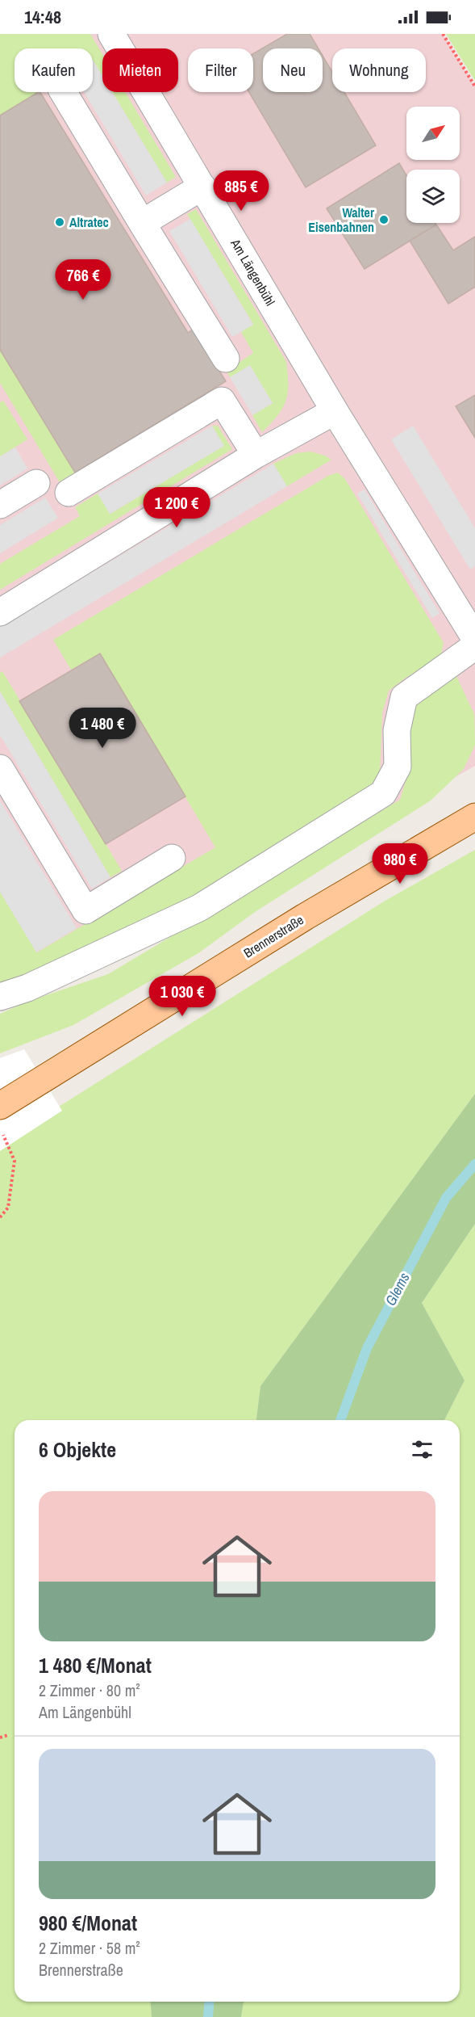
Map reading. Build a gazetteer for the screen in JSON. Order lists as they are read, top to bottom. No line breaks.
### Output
{"streets":{"main road":["Brennerstraße"],"street":["Am Längenbühl"]},"water":["Glems"],"places":["Walter Eisenbahnen","Altratec"],"north":"top right","page":{"status":"14:48","chip":["Kaufen","Mieten","Filter","Neu","Wohnung"],"price":["885 €","766 €","1 200 €","1 480 €","980 €","1 030 €"],"heading":"6 Objekte","list":[{"name":"1 480 €/Monat","note":"2 Zimmer · 80 m² · Am Längenbühl"},{"name":"980 €/Monat","note":"2 Zimmer · 58 m² · Brennerstraße"}]}}
